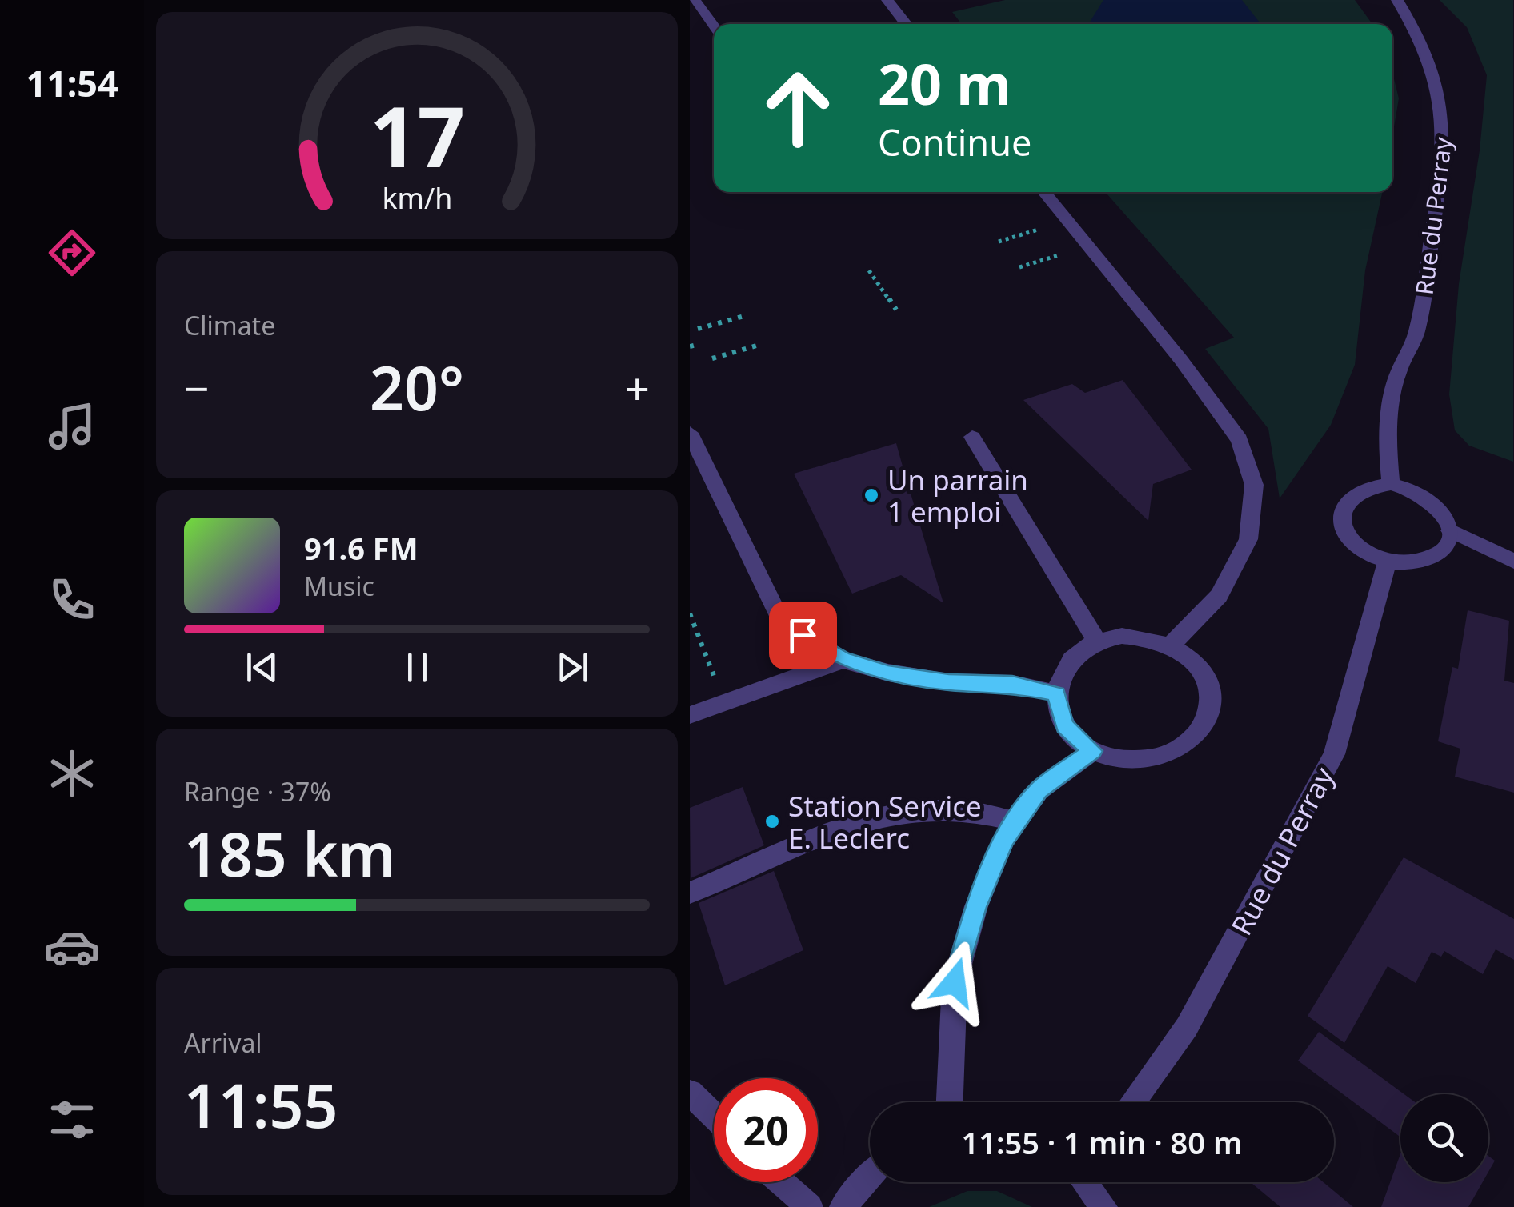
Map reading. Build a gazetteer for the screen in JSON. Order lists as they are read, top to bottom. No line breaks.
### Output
{"streets":{"street":["Rue du Perray"]},"places":["Un parrain 1 emploi","Station Service E. Leclerc"],"page":{"tabs":"11:54","turn":["20 m","Continue"],"tile":["Climate",["Range · 37%","185 km"],["Arrival","11:55"]],"heat":["−","20°","+"],"song":["91.6 FM","Music"],"limit":"20","trip":"11:55 · 1 min · 80 m","gauge":["17","km/h"]}}
